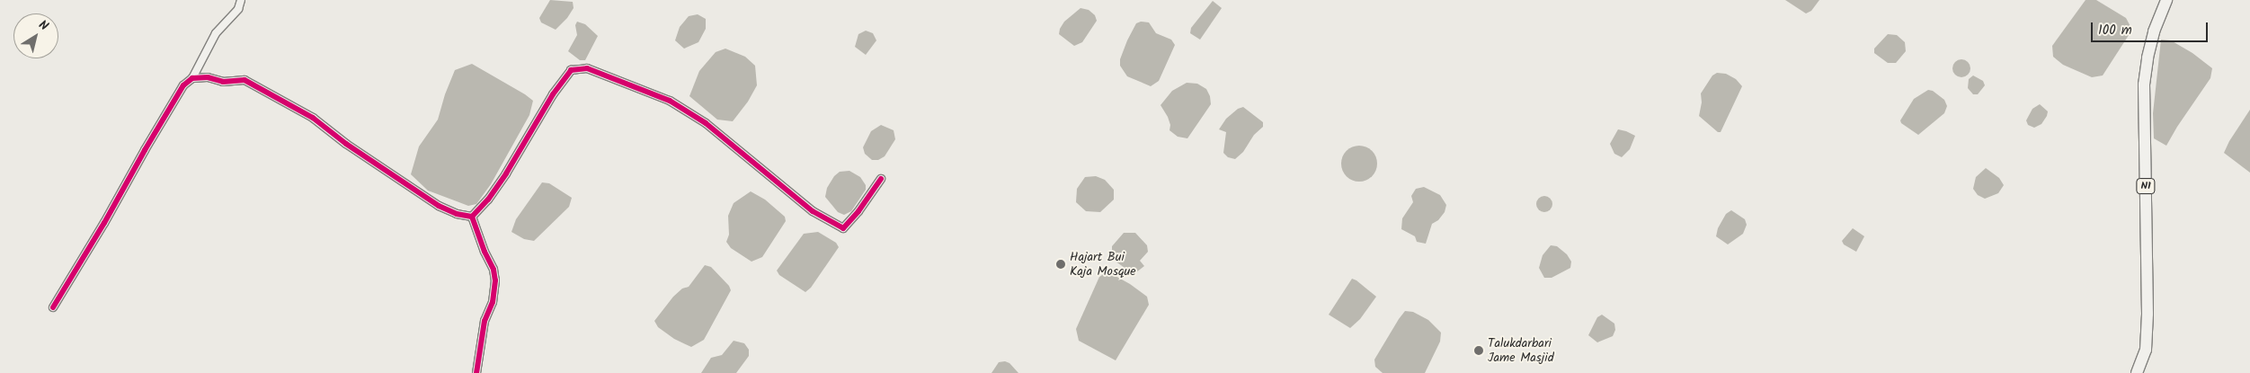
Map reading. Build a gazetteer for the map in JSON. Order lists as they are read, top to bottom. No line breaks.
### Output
{"streets":{"highway":["N1"]},"places":["Hajart Bui Kaja Mosque","Talukdarbari Jame Masjid"],"scale_bar":"100 m","north":"top right"}
